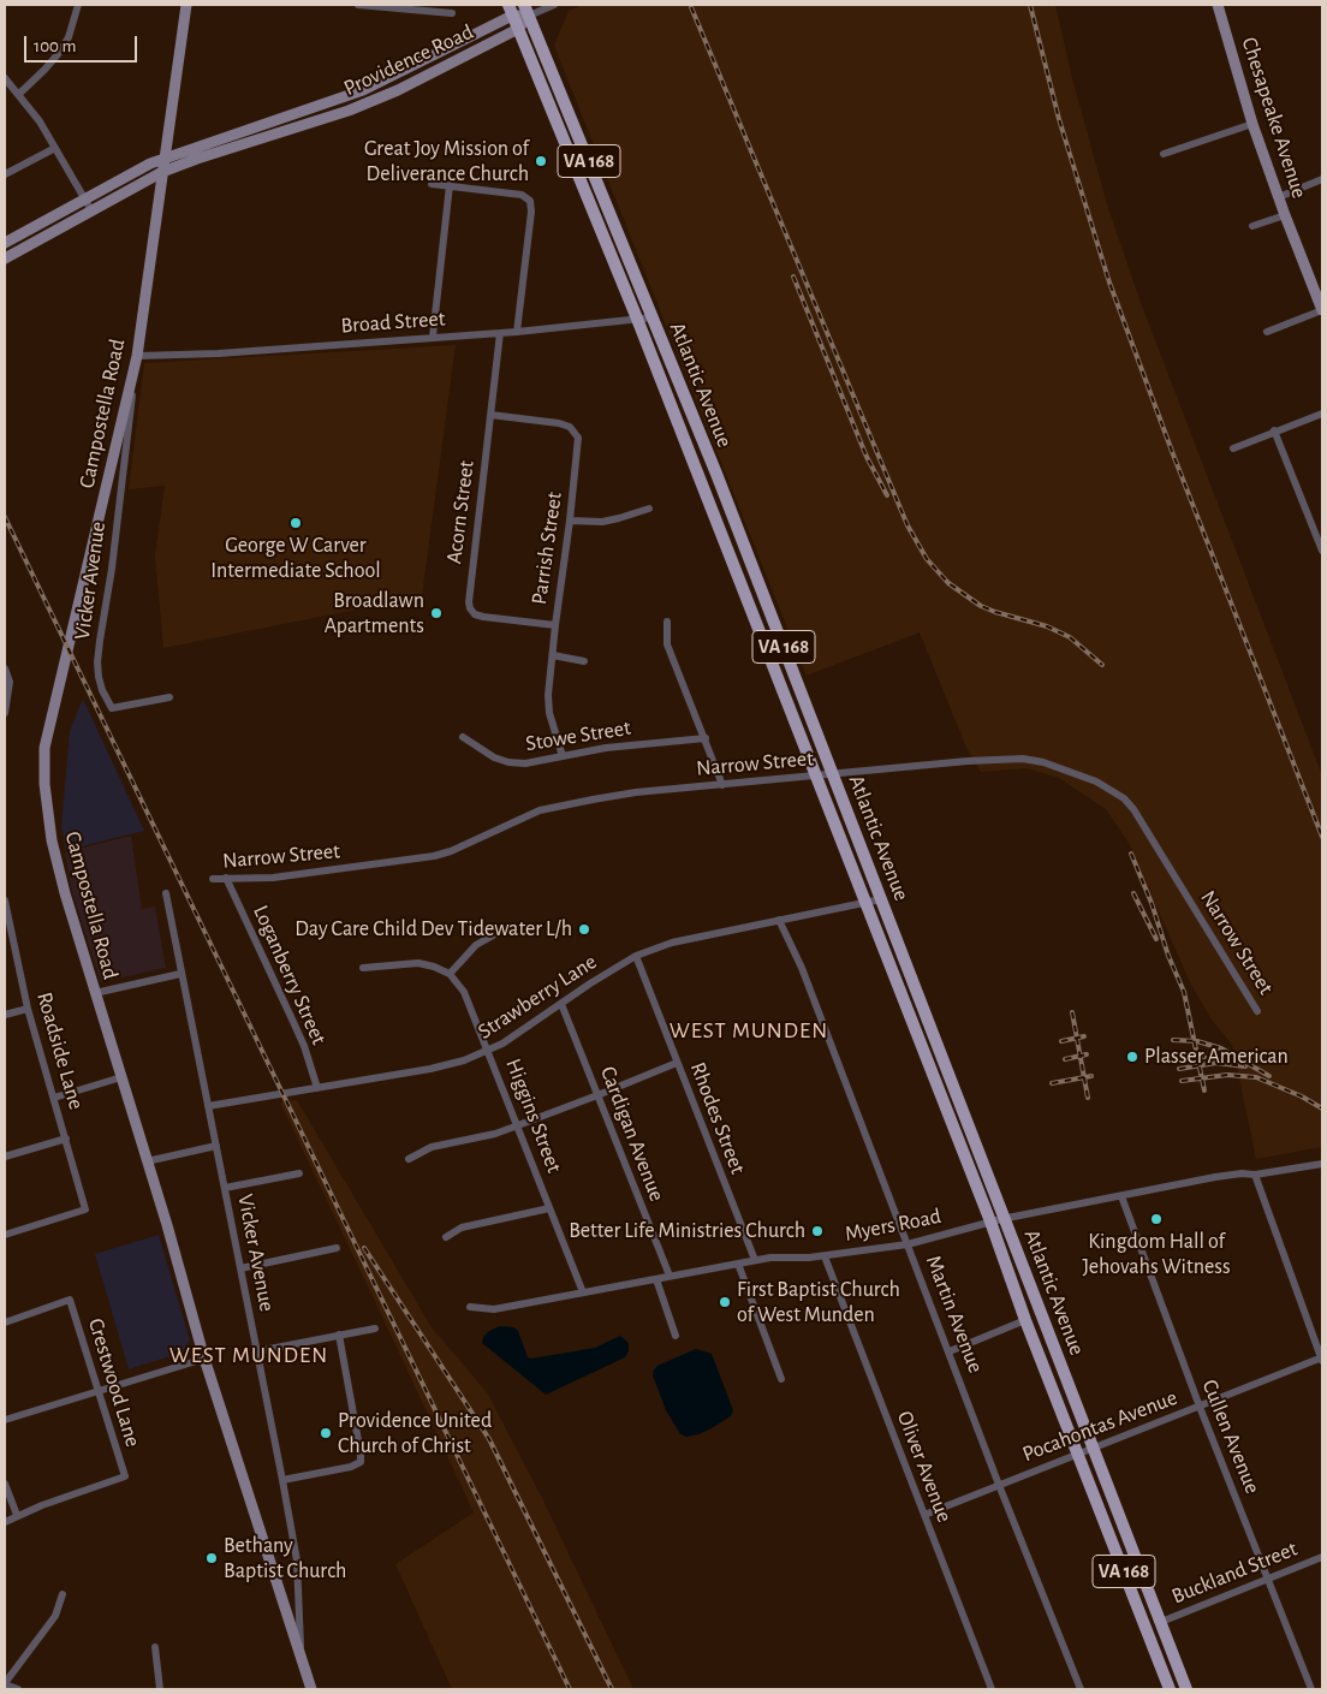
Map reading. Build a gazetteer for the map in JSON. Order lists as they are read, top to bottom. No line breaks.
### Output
{"streets":{"main road":["Providence Road","Chesapeake Avenue","VA 168","Atlantic Avenue","Campostella Road"],"street":["Broad Street","Acorn Street","Parrish Street","Vicker Avenue","Stowe Street","Narrow Street","Loganberry Street","Strawberry Lane","Roadside Lane","Higgins Street","Rhodes Street","Cardigan Avenue","Myers Road","Martin Avenue","Crestwood Lane","Pocahontas Avenue","Cullen Avenue","Oliver Avenue","Buckland Street"]},"crossings":[["Providence Road","Atlantic Avenue"],["Providence Road","Campostella Road"],["Broad Street","Atlantic Avenue"],["Broad Street","Campostella Road"],["Broad Street","Acorn Street"],["Broad Street","Vicker Avenue"],["Atlantic Avenue","Narrow Street"],["Atlantic Avenue","Strawberry Lane"],["Atlantic Avenue","Myers Road"],["Atlantic Avenue","Pocahontas Avenue"],["Atlantic Avenue","Buckland Street"],["Campostella Road","Vicker Avenue"],["Acorn Street","Parrish Street"],["Parrish Street","Stowe Street"],["Vicker Avenue","Strawberry Lane"],["Narrow Street","Loganberry Street"],["Loganberry Street","Strawberry Lane"],["Strawberry Lane","Higgins Street"],["Strawberry Lane","Rhodes Street"],["Strawberry Lane","Cardigan Avenue"],["Strawberry Lane","Martin Avenue"],["Higgins Street","Myers Road"],["Rhodes Street","Myers Road"],["Cardigan Avenue","Myers Road"],["Myers Road","Martin Avenue"],["Myers Road","Cullen Avenue"],["Myers Road","Oliver Avenue"],["Martin Avenue","Pocahontas Avenue"],["Pocahontas Avenue","Cullen Avenue"],["Pocahontas Avenue","Oliver Avenue"],["Cullen Avenue","Buckland Street"]],"districts":["WEST MUNDEN","WEST MUNDEN"],"places":["Great Joy Mission of Deliverance Church","George W Carver Intermediate School","Broadlawn Apartments","Day Care Child Dev Tidewater L/h","Plasser American","Kingdom Hall of Jehovahs Witness","Better Life Ministries Church","First Baptist Church of West Munden","Providence United Church of Christ","Bethany Baptist Church"],"scale_bar":"100 m"}
